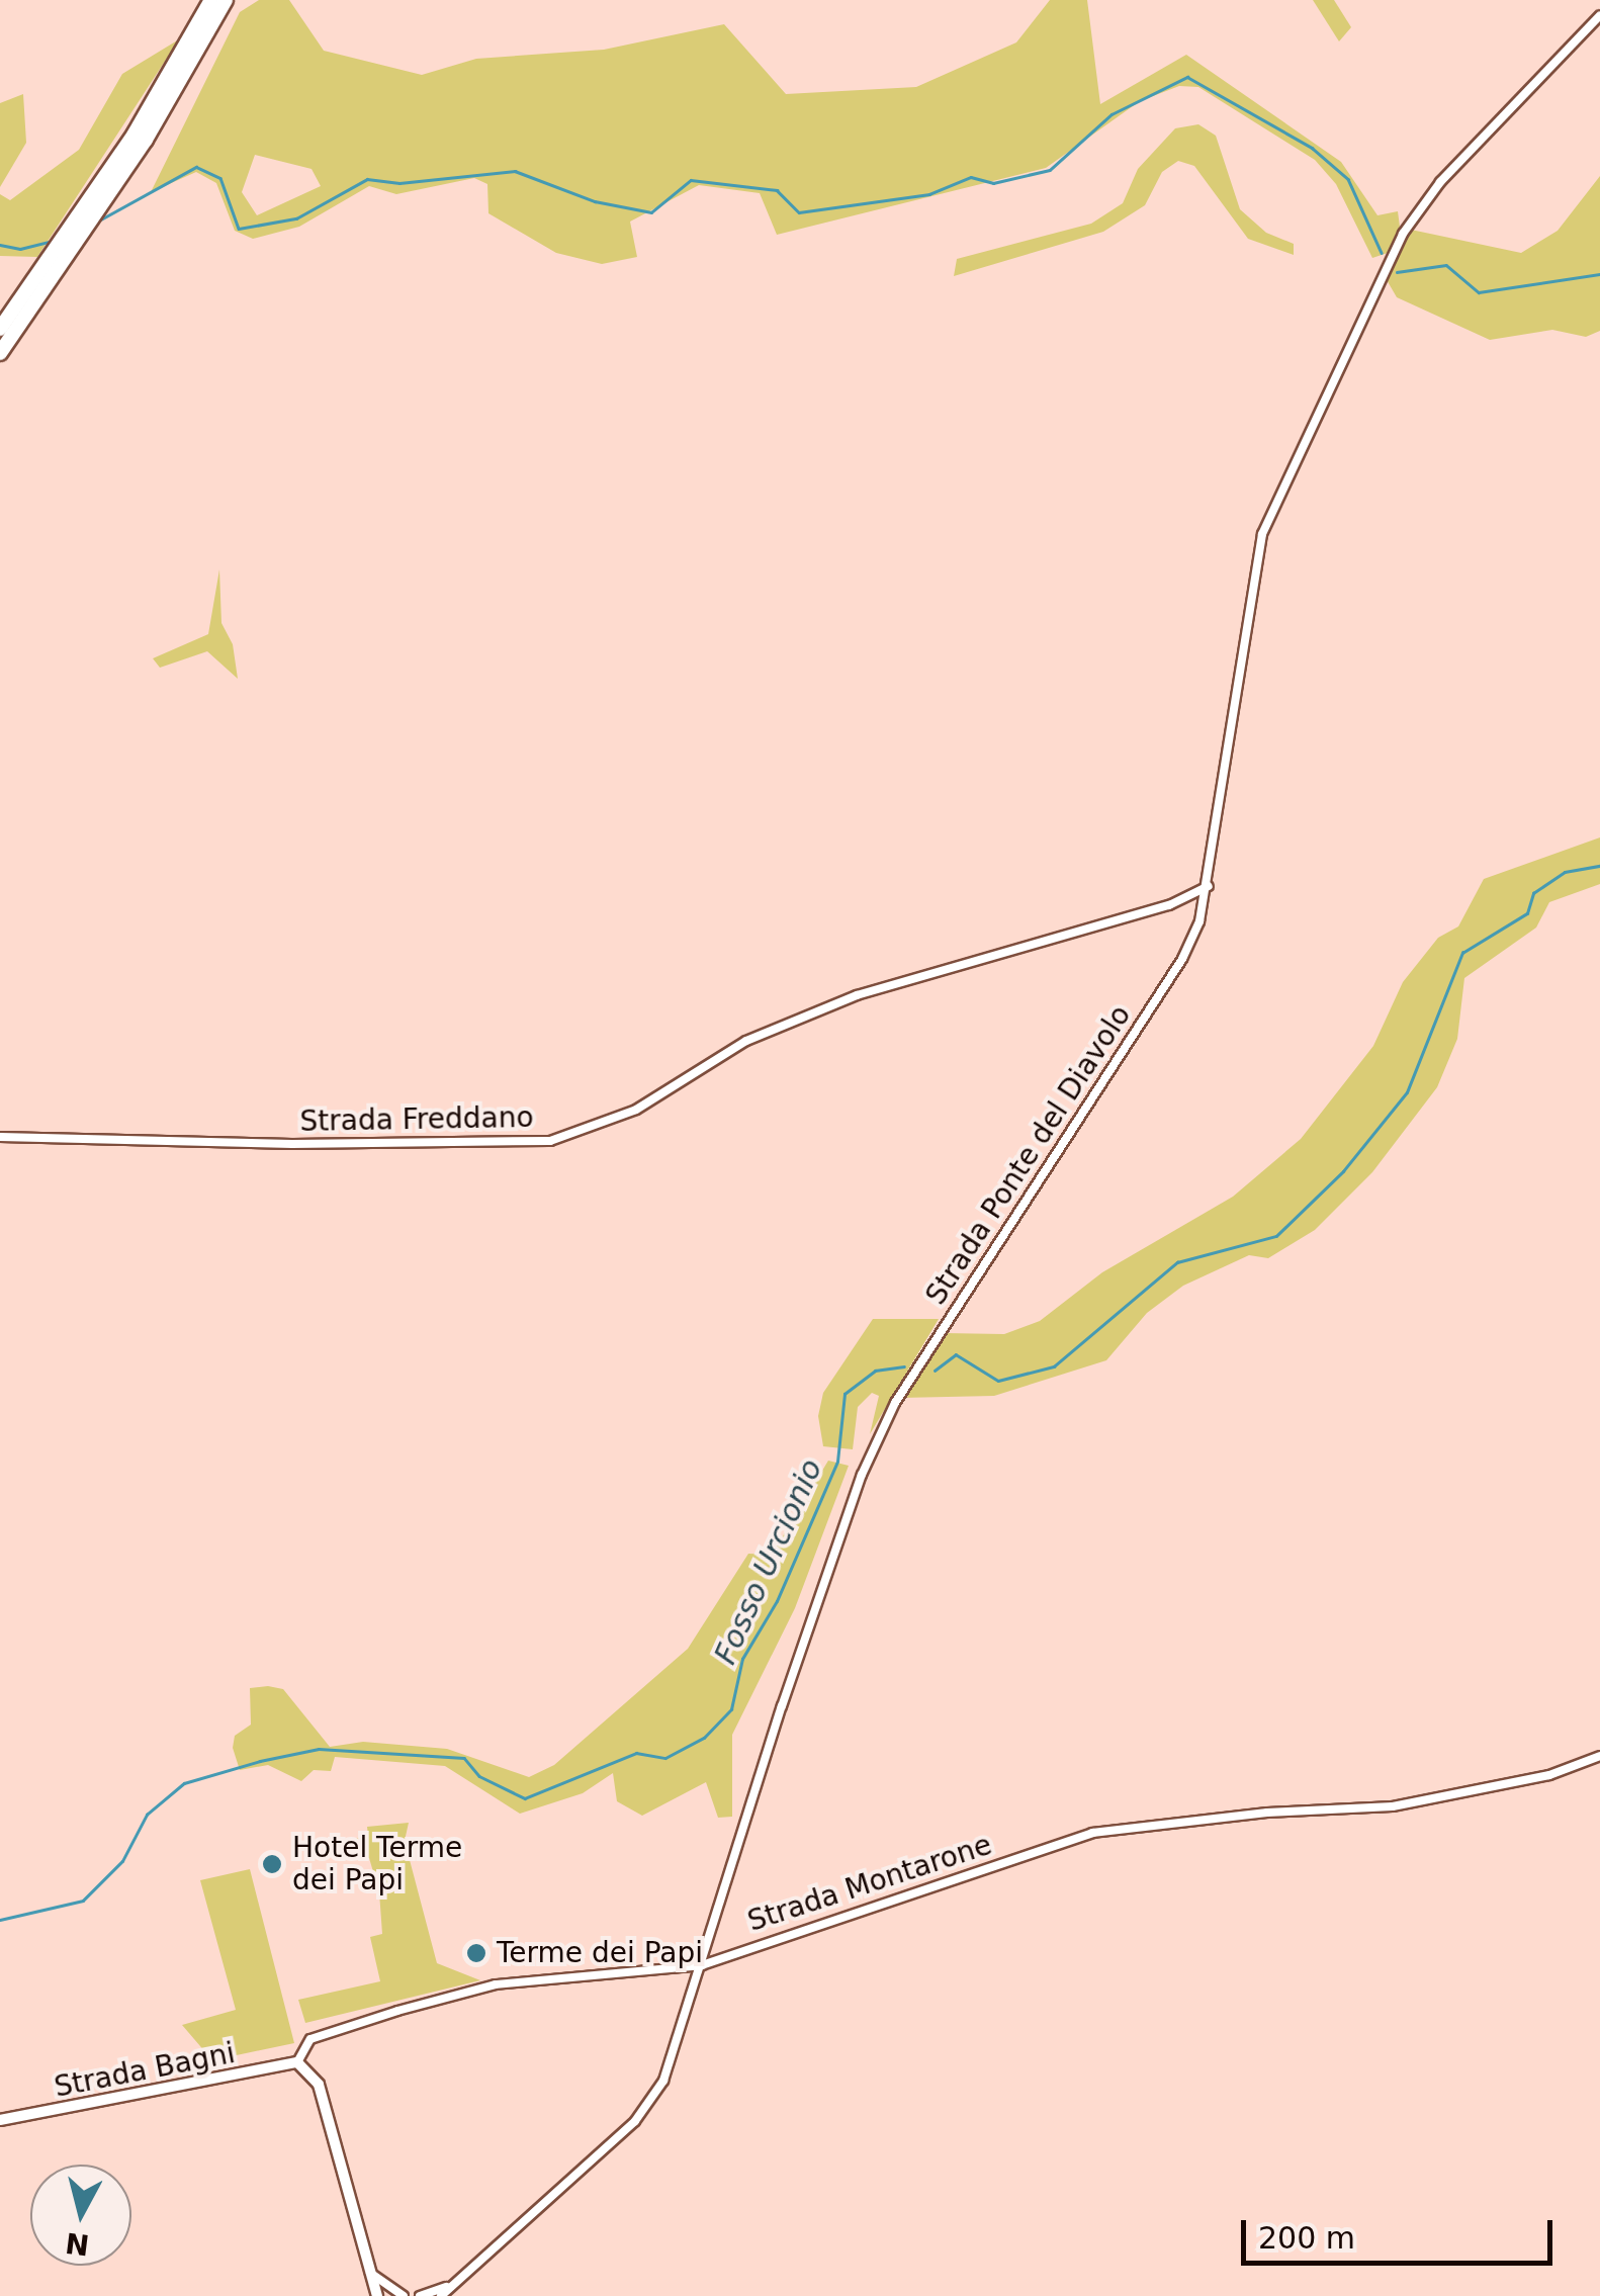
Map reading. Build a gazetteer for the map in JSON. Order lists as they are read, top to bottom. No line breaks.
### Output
{"streets":{"street":["Strada Freddano","Strada Ponte del Diavolo","Strada Montarone","Strada Bagni"]},"crossings":[["Strada Freddano","Strada Ponte del Diavolo"],["Strada Ponte del Diavolo","Strada Montarone"],["Strada Montarone","Strada Bagni"]],"water":["Fosso Urcionio"],"places":["Hotel Terme dei Papi","Terme dei Papi"],"scale_bar":"200 m","north":"bottom"}
